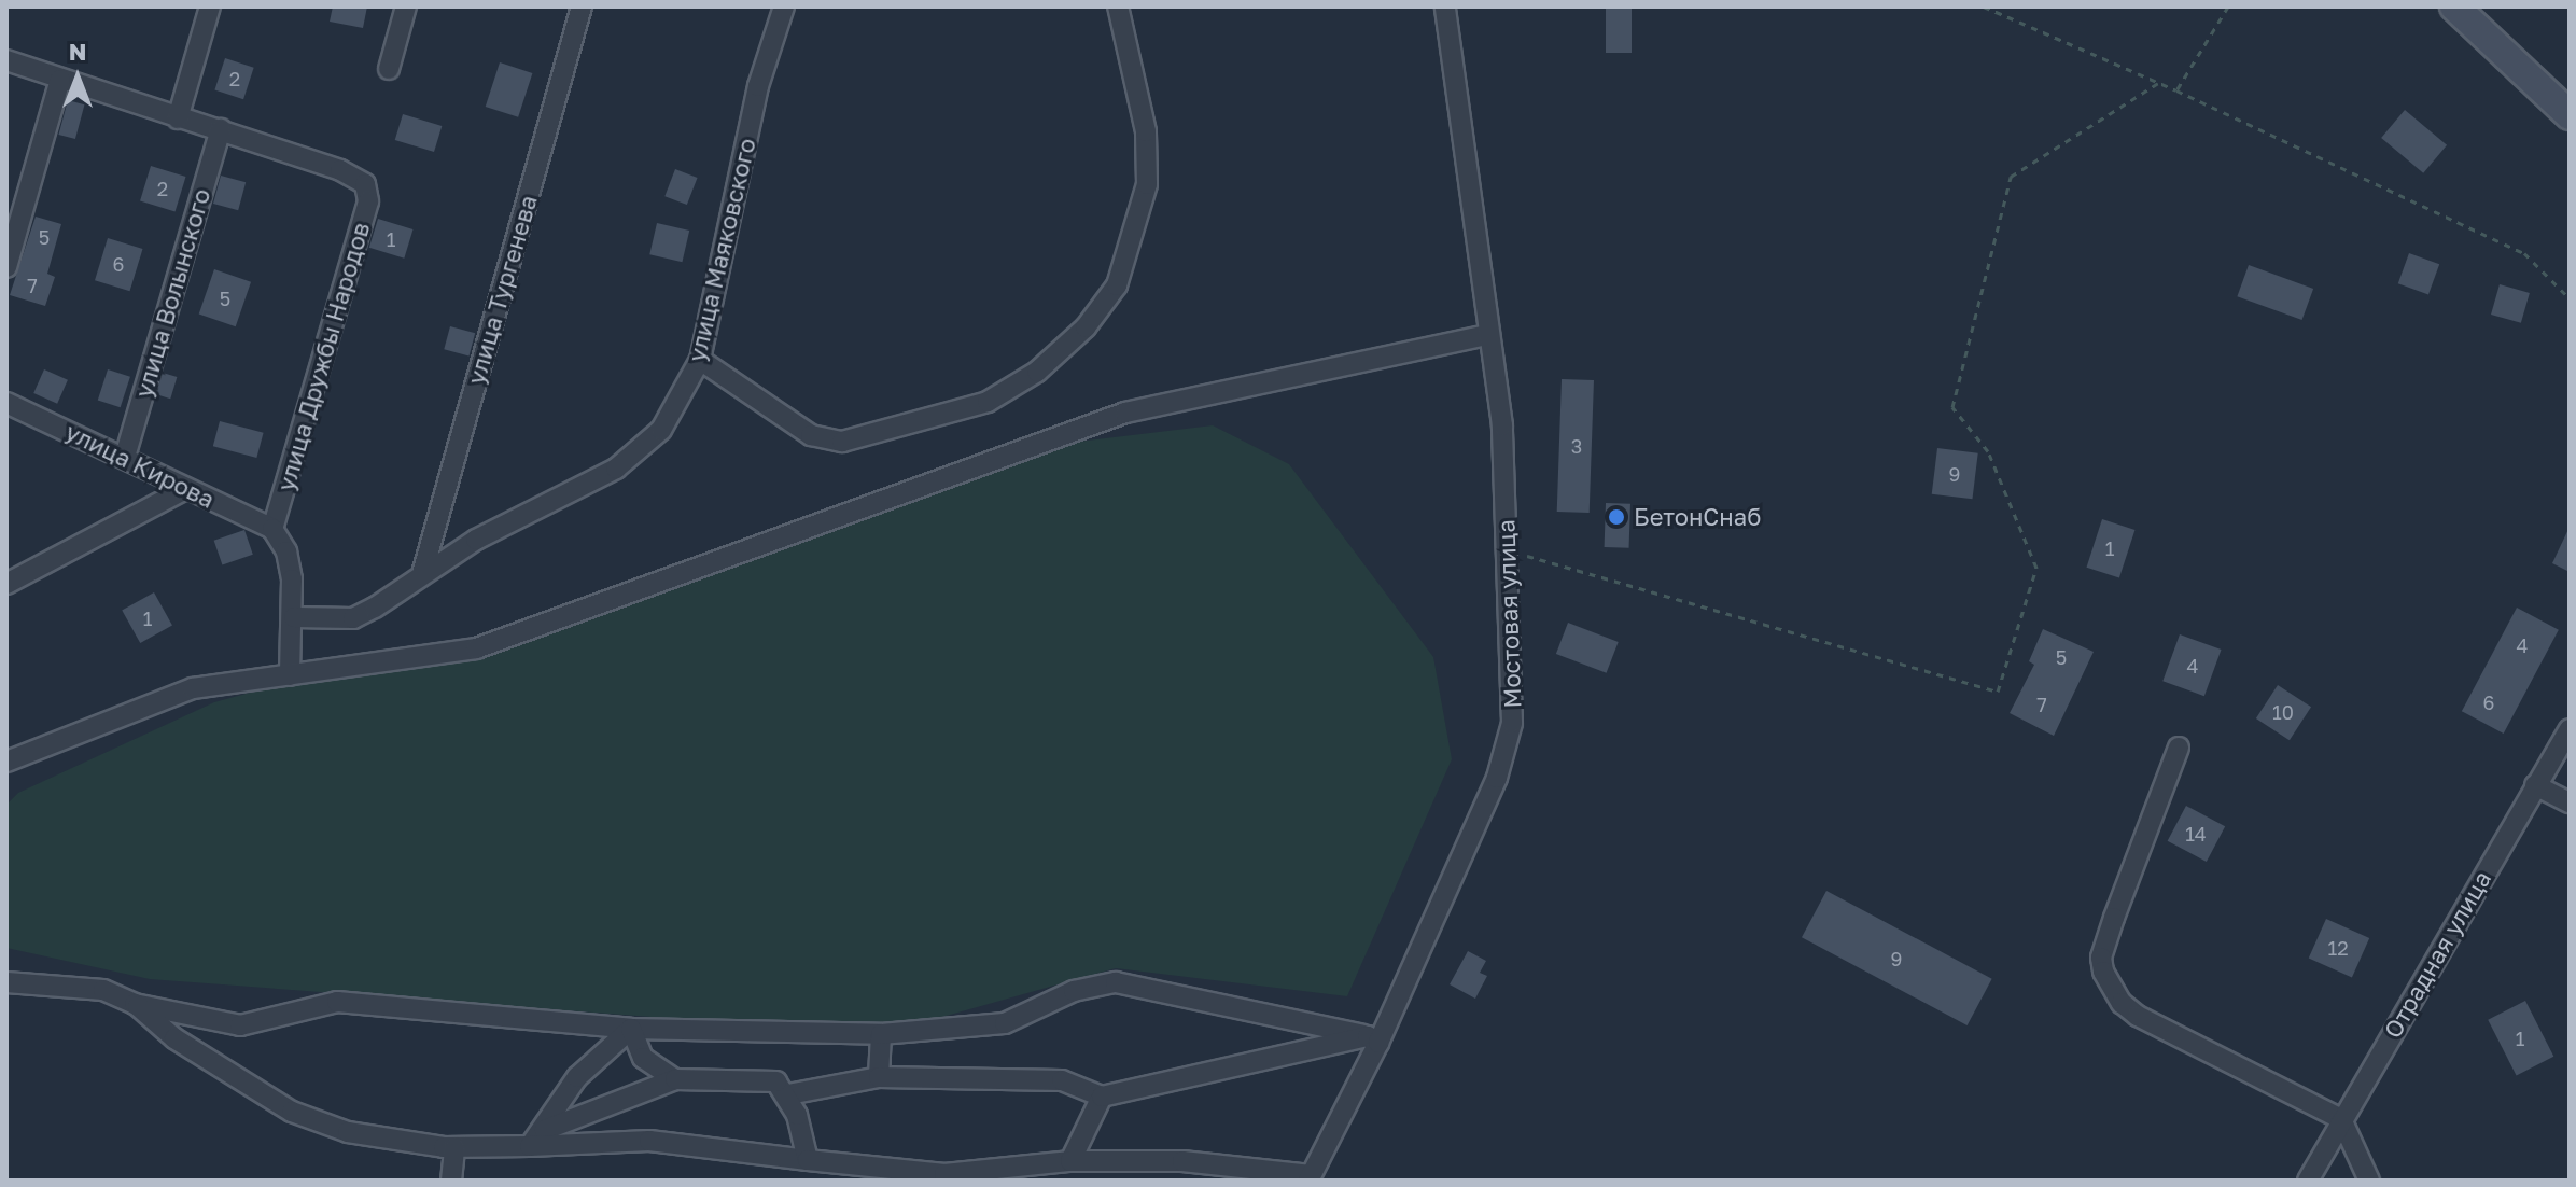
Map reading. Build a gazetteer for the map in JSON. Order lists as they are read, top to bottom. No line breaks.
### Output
{"streets":{"street":["улица Маяковского","улица Тургенева","улица Волынского","улица Дружбы Народов","улица Кирова","Мостовая улица","Отрадная улица"]},"crossings":[["улица Маяковского","улица Тургенева"],["улица Волынского","улица Дружбы Народов"],["улица Волынского","улица Кирова"],["улица Дружбы Народов","улица Кирова"]],"places":["БетонСнаб"],"house_numbers":["2","2","5","1","6","7","5","3","9","1","1","4","5","4","6","7","10","14","12","9","1"],"north":"top"}
